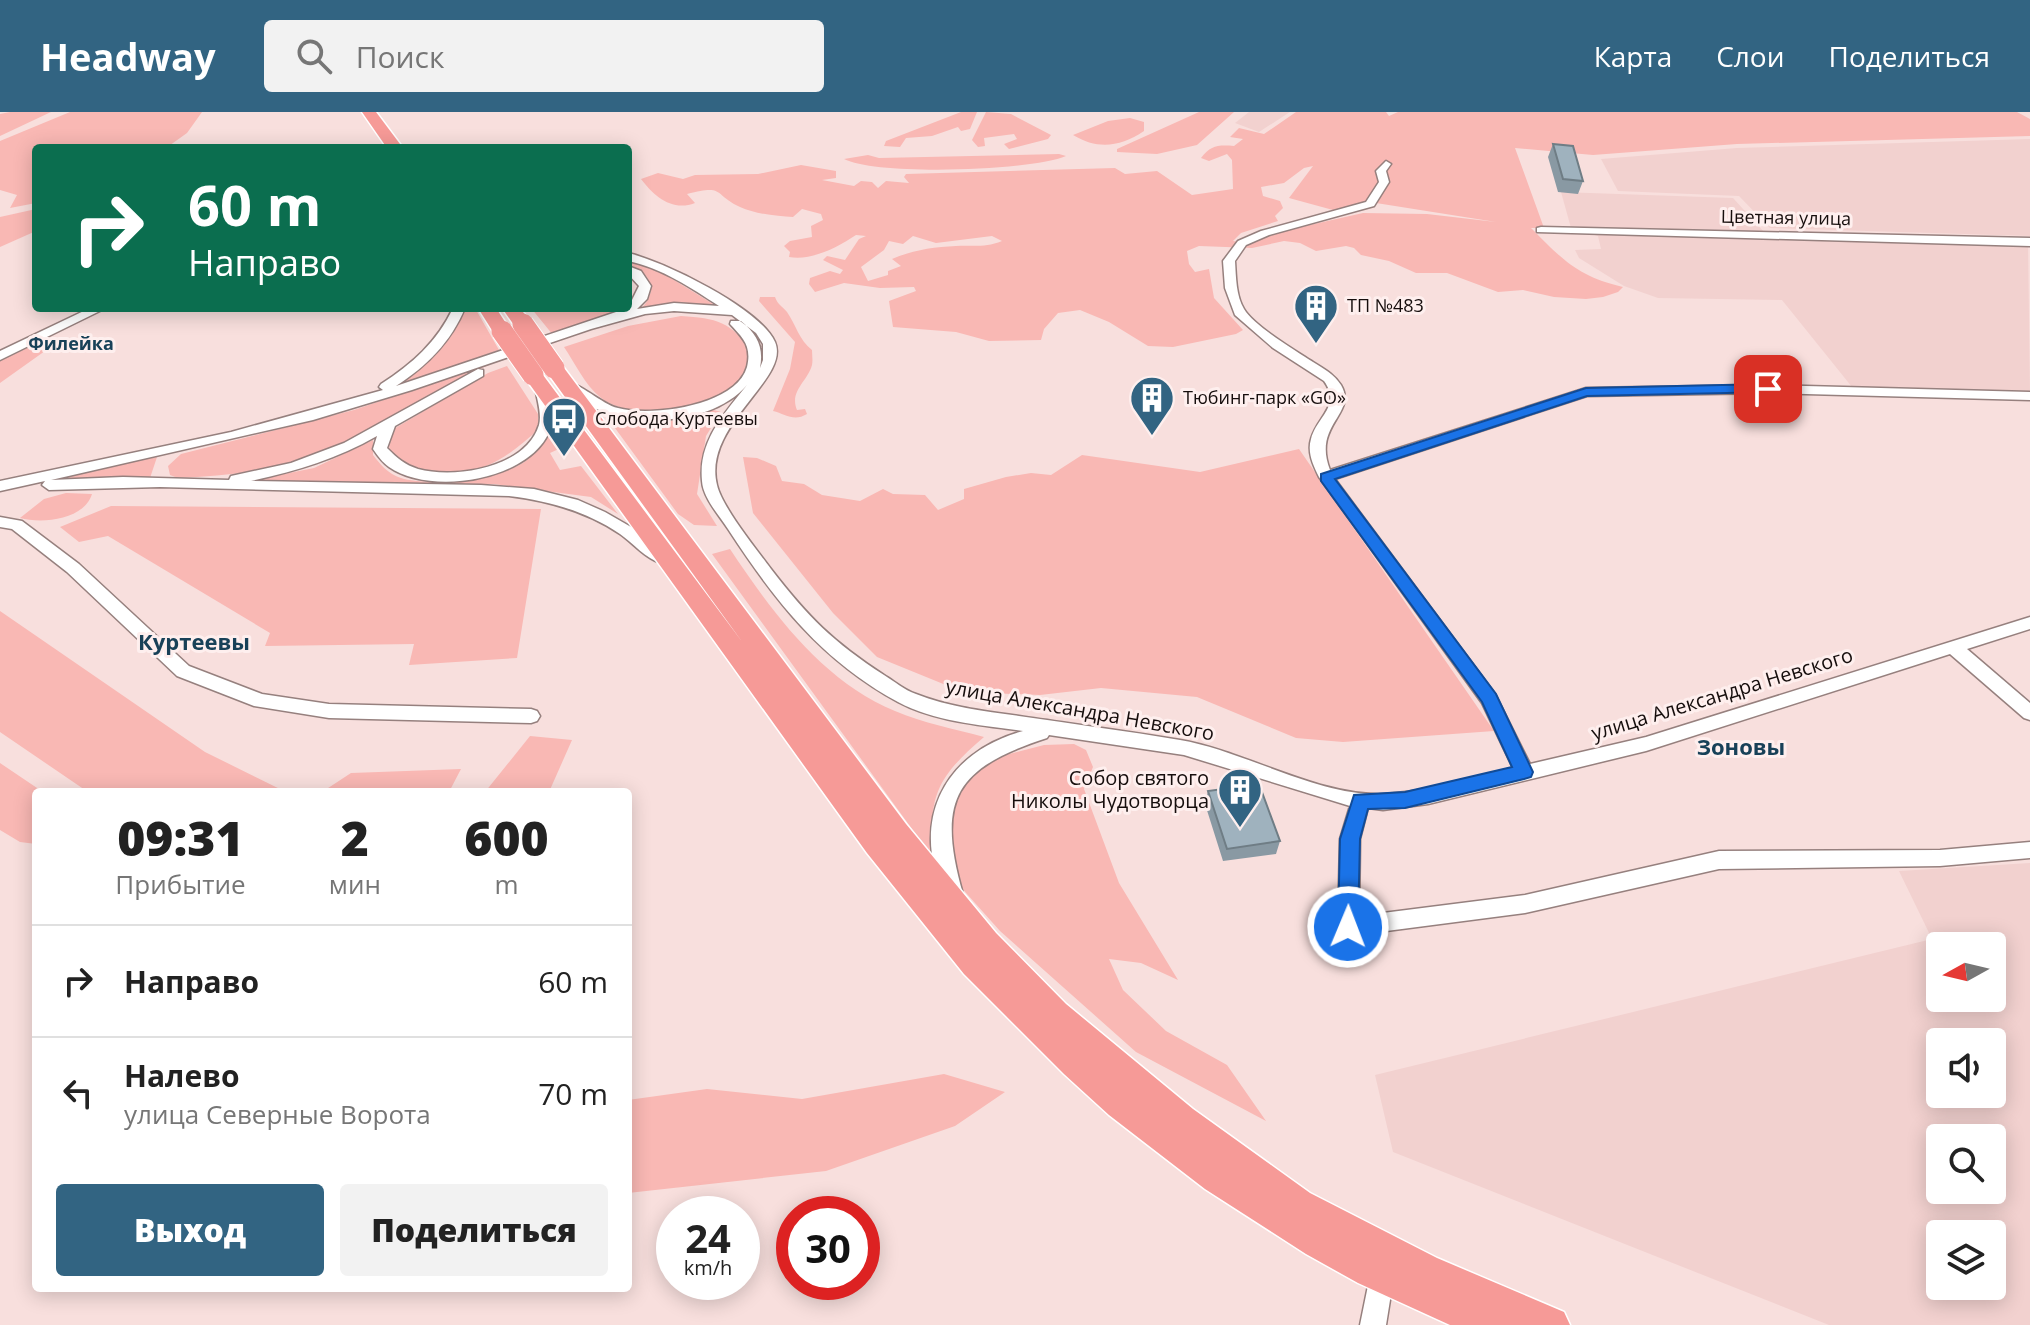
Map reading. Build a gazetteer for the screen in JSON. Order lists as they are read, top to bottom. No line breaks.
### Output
{"streets":{"street":["Цветная улица","улица Александра Невского"]},"districts":["Филейка","Куртеевы","Зоновы"],"places":{"building":["ТП №483","Тюбинг-парк «GO»","Собор святого Николы Чудотворца"],"bus stop":["Слобода Куртеевы"]},"north":"left","page":{"header":"Headway","search":"Поиск","nav":["Карта","Слои","Поделиться"],"turn":["60 m","Направо"],"eta":["09:31","Прибытие","2","мин","600","m"],"list":[{"name":"Направо","value":"60 m"},{"name":"Налево","note":"улица Северные Ворота","value":"70 m"}],"buttons":["Выход","Поделиться"],"speed":"24 km/h","limit":"30"}}
